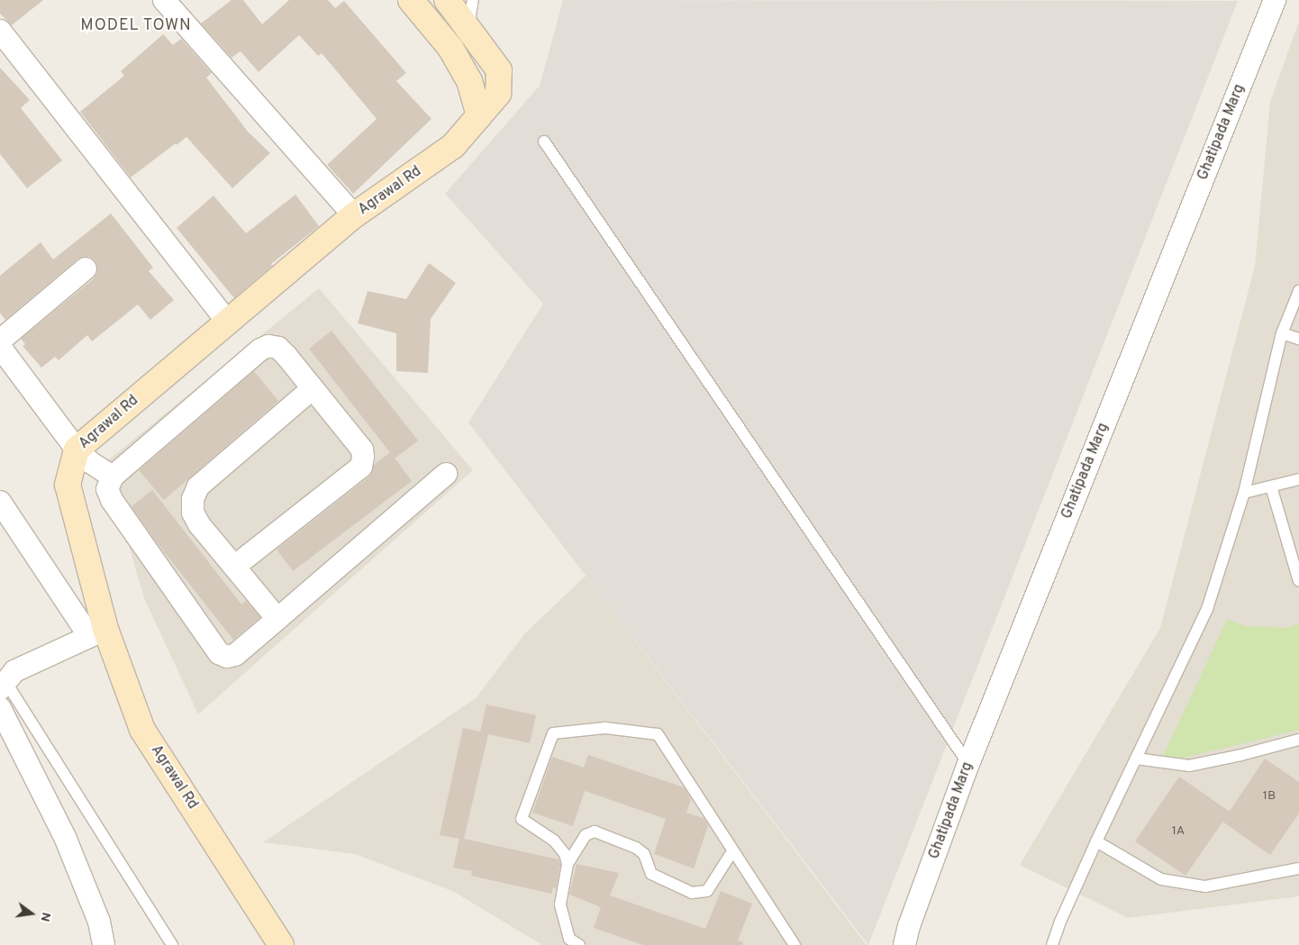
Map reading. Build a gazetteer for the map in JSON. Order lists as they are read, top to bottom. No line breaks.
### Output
{"streets":{"street":["Ghatipada Marg","Agrawal Rd"]},"districts":["MODEL TOWN"],"house_numbers":["1B","1A"],"north":"right"}
